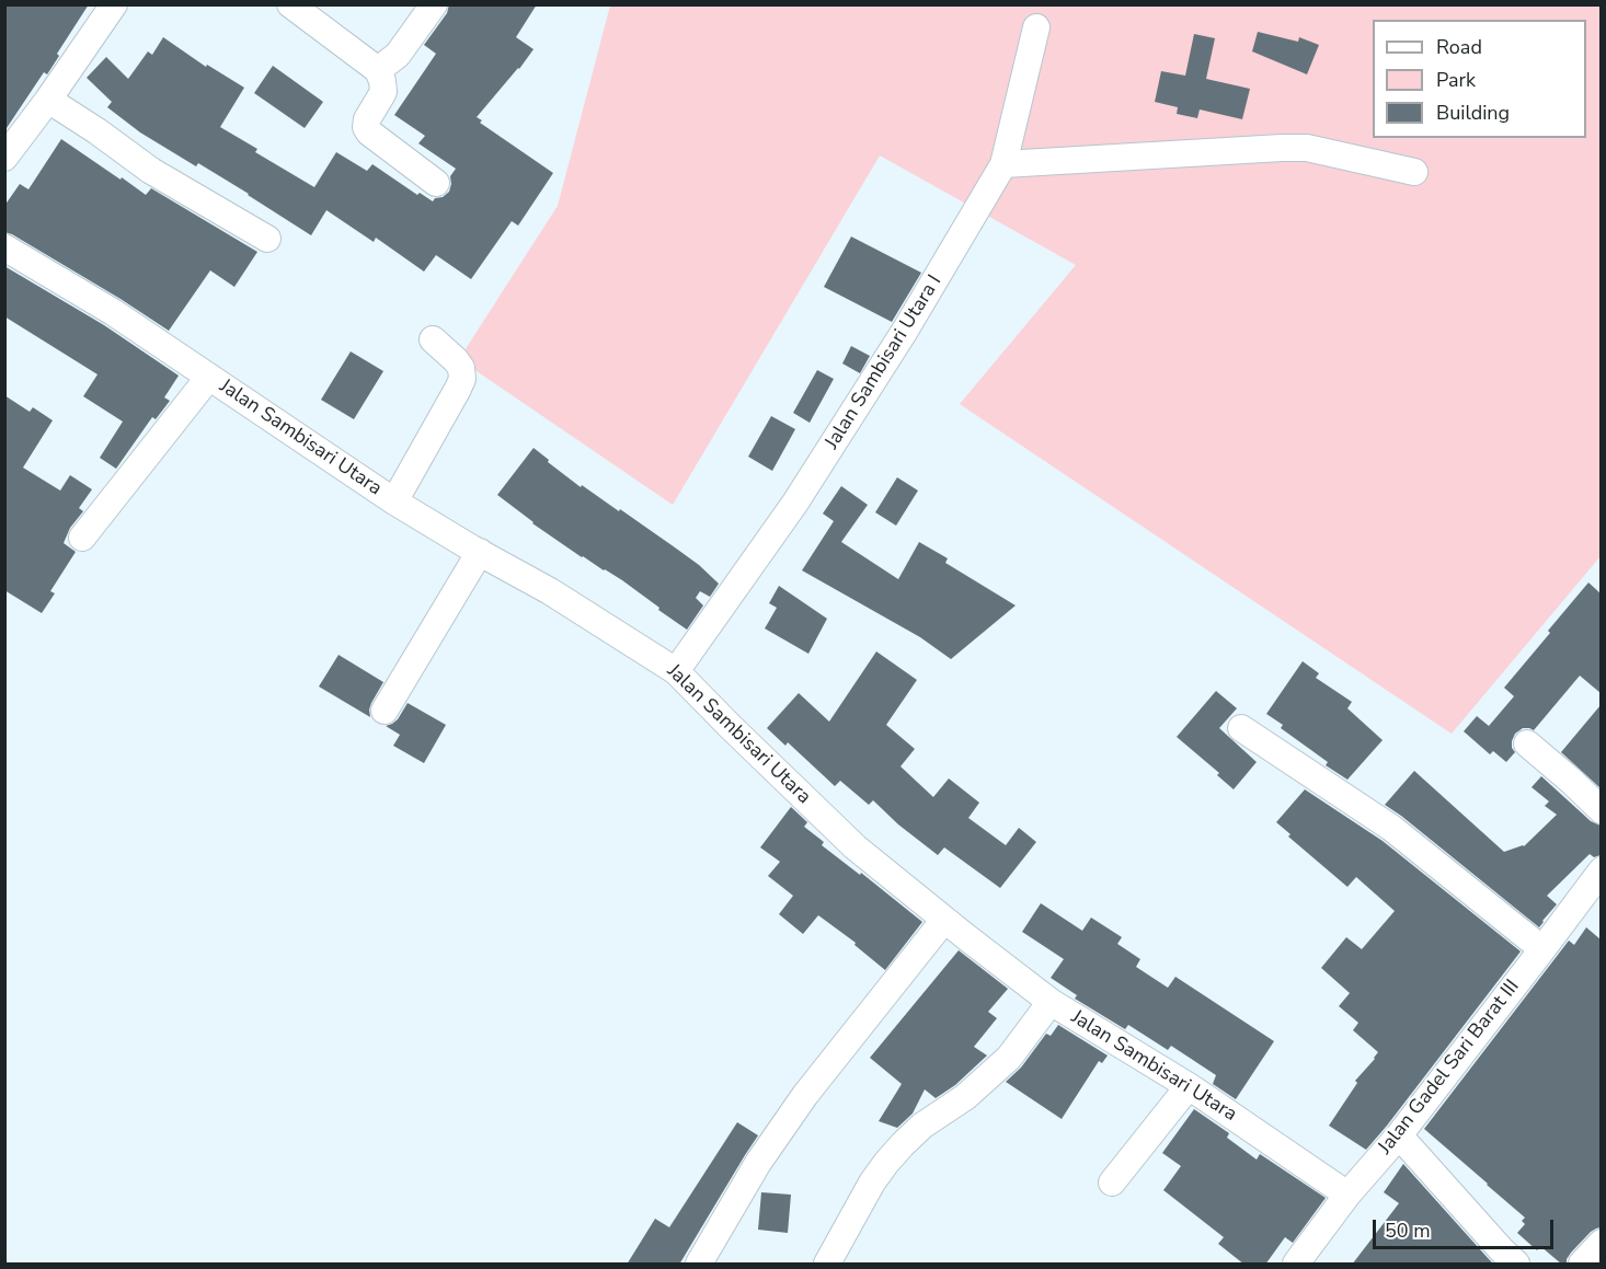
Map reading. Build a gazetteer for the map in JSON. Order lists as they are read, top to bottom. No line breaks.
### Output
{"streets":{"street":["Jalan Sambisari Utara I","Jalan Sambisari Utara","Jalan Gadel Sari Barat III"]},"crossings":[["Jalan Sambisari Utara I","Jalan Sambisari Utara"],["Jalan Sambisari Utara","Jalan Gadel Sari Barat III"]],"legend":["Road","Park","Building"],"scale_bar":"50 m"}
